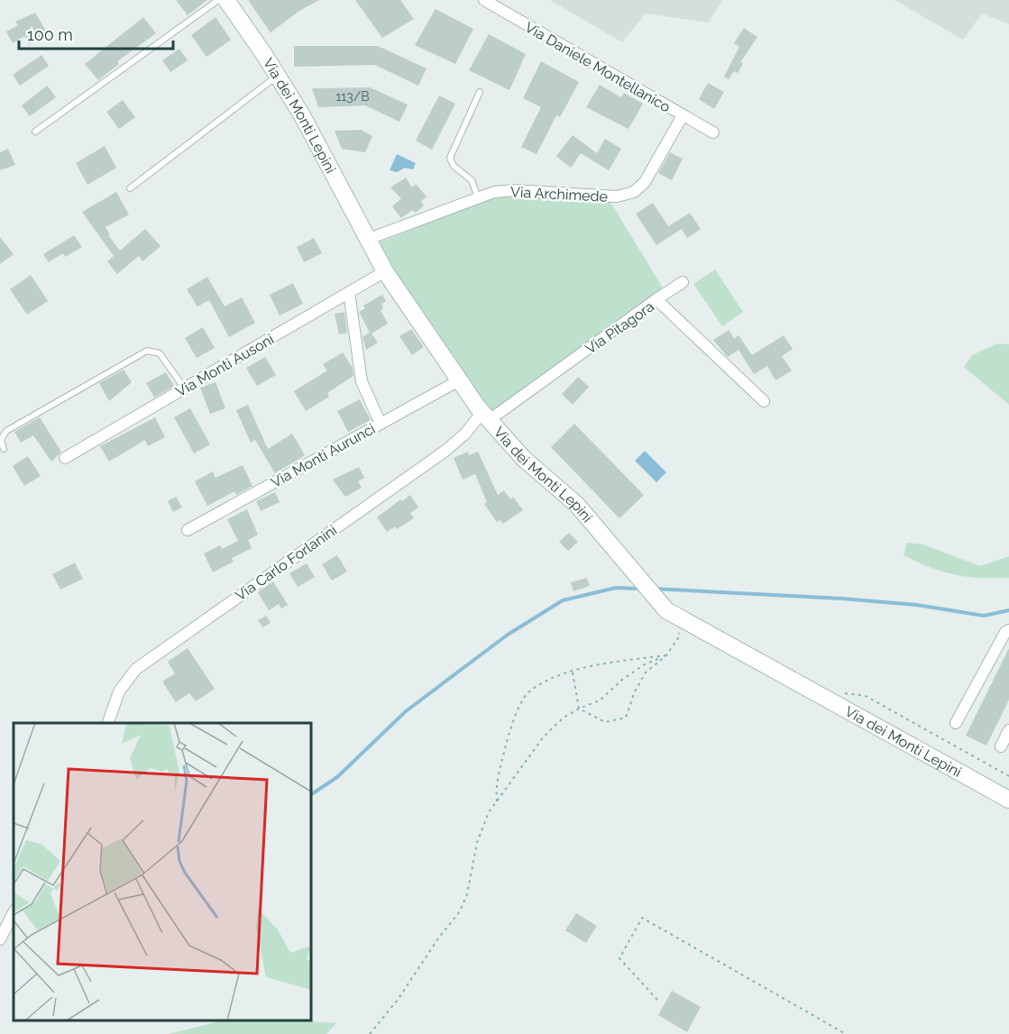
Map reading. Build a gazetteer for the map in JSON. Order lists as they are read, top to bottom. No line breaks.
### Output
{"streets":{"street":["Via Daniele Montellanico","Via dei Monti Lepini","Via Archimede","Via Pitagora","Via Monti Ausoni","Via Monti Aurunci","Via Carlo Forlanini"]},"crossings":[["Via Daniele Montellanico","Via Archimede"],["Via dei Monti Lepini","Via Archimede"],["Via dei Monti Lepini","Via Pitagora"],["Via dei Monti Lepini","Via Monti Ausoni"],["Via dei Monti Lepini","Via Monti Aurunci"],["Via dei Monti Lepini","Via Carlo Forlanini"],["Via Pitagora","Via Carlo Forlanini"]],"house_numbers":["113/B"],"scale_bar":"100 m"}
